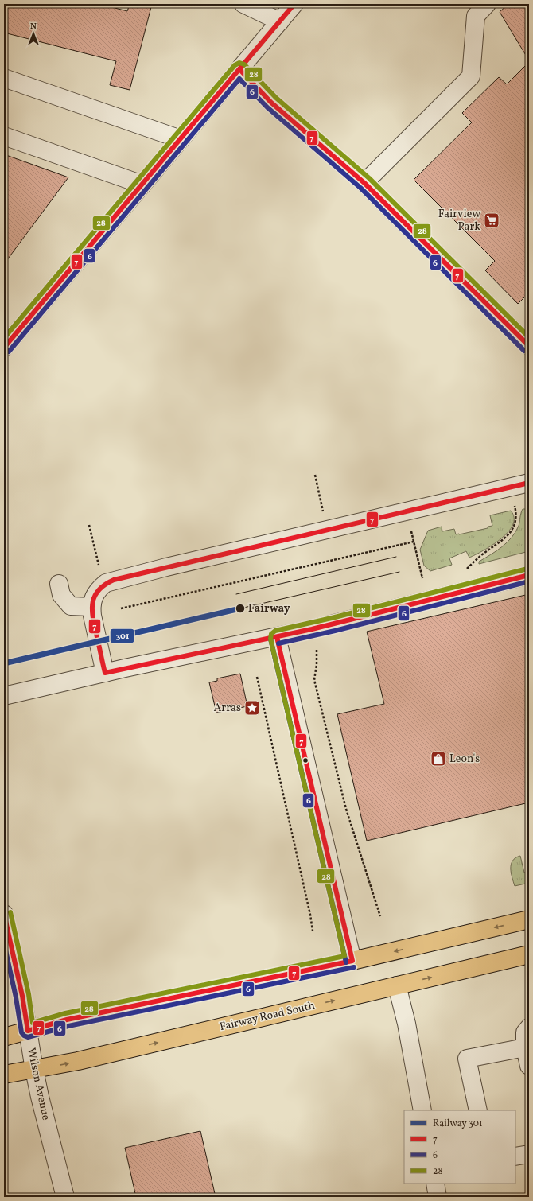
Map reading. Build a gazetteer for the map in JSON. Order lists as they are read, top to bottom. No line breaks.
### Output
{"streets":{"main road":["Fairway Road South"],"street":["Wilson Avenue"]},"crossings":[["Fairway Road South","Wilson Avenue"]],"places":{"supermarket":["Fairview Park"],"other":["Fairway"],"place":["Arras"],"shop":["Leon's"]},"lines":["transit line 7","transit line 28","transit line 6","rail line 301"],"legend":["Railway 301","7","6","28"],"north":"top"}
